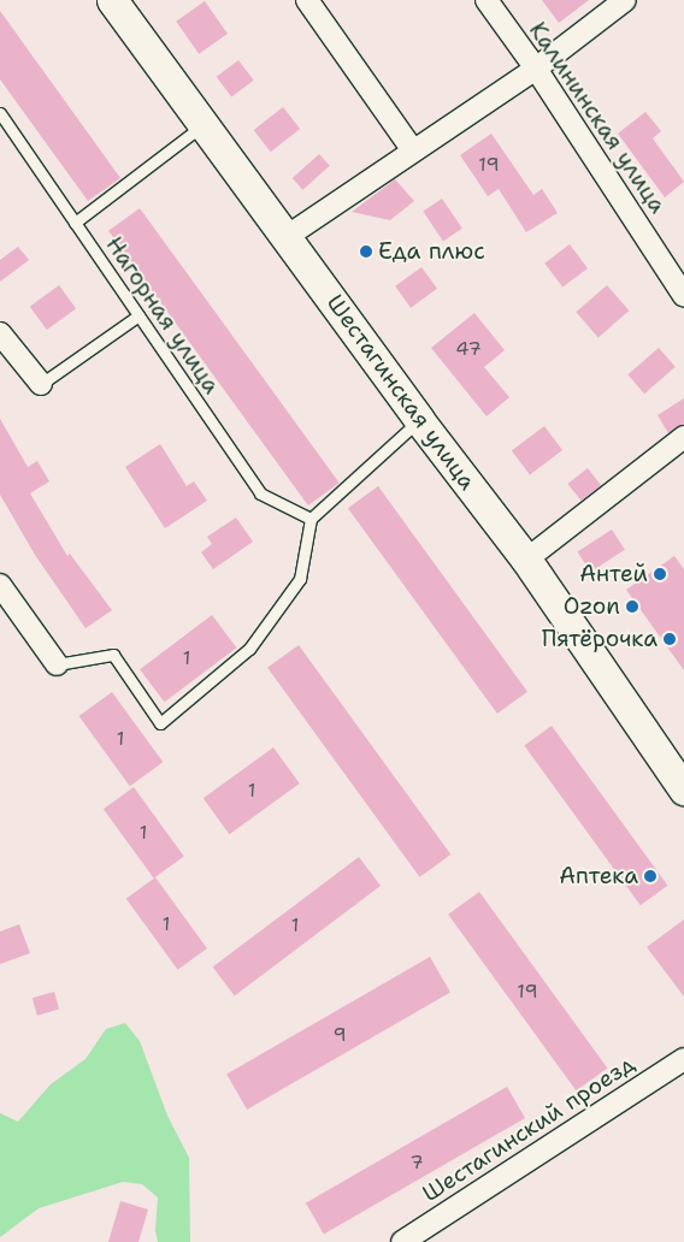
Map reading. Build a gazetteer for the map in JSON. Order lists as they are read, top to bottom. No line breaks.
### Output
{"streets":{"main road":["Шестагинская улица"],"street":["Калининская улица","Шестагинский проезд"],"lane":["Нагорная улица"]},"places":["Еда плюс","Антей","Ozon","Пятёрочка","Аптека"],"house_numbers":["19","47","1","1","1","1","1","1","19","9","7"]}
